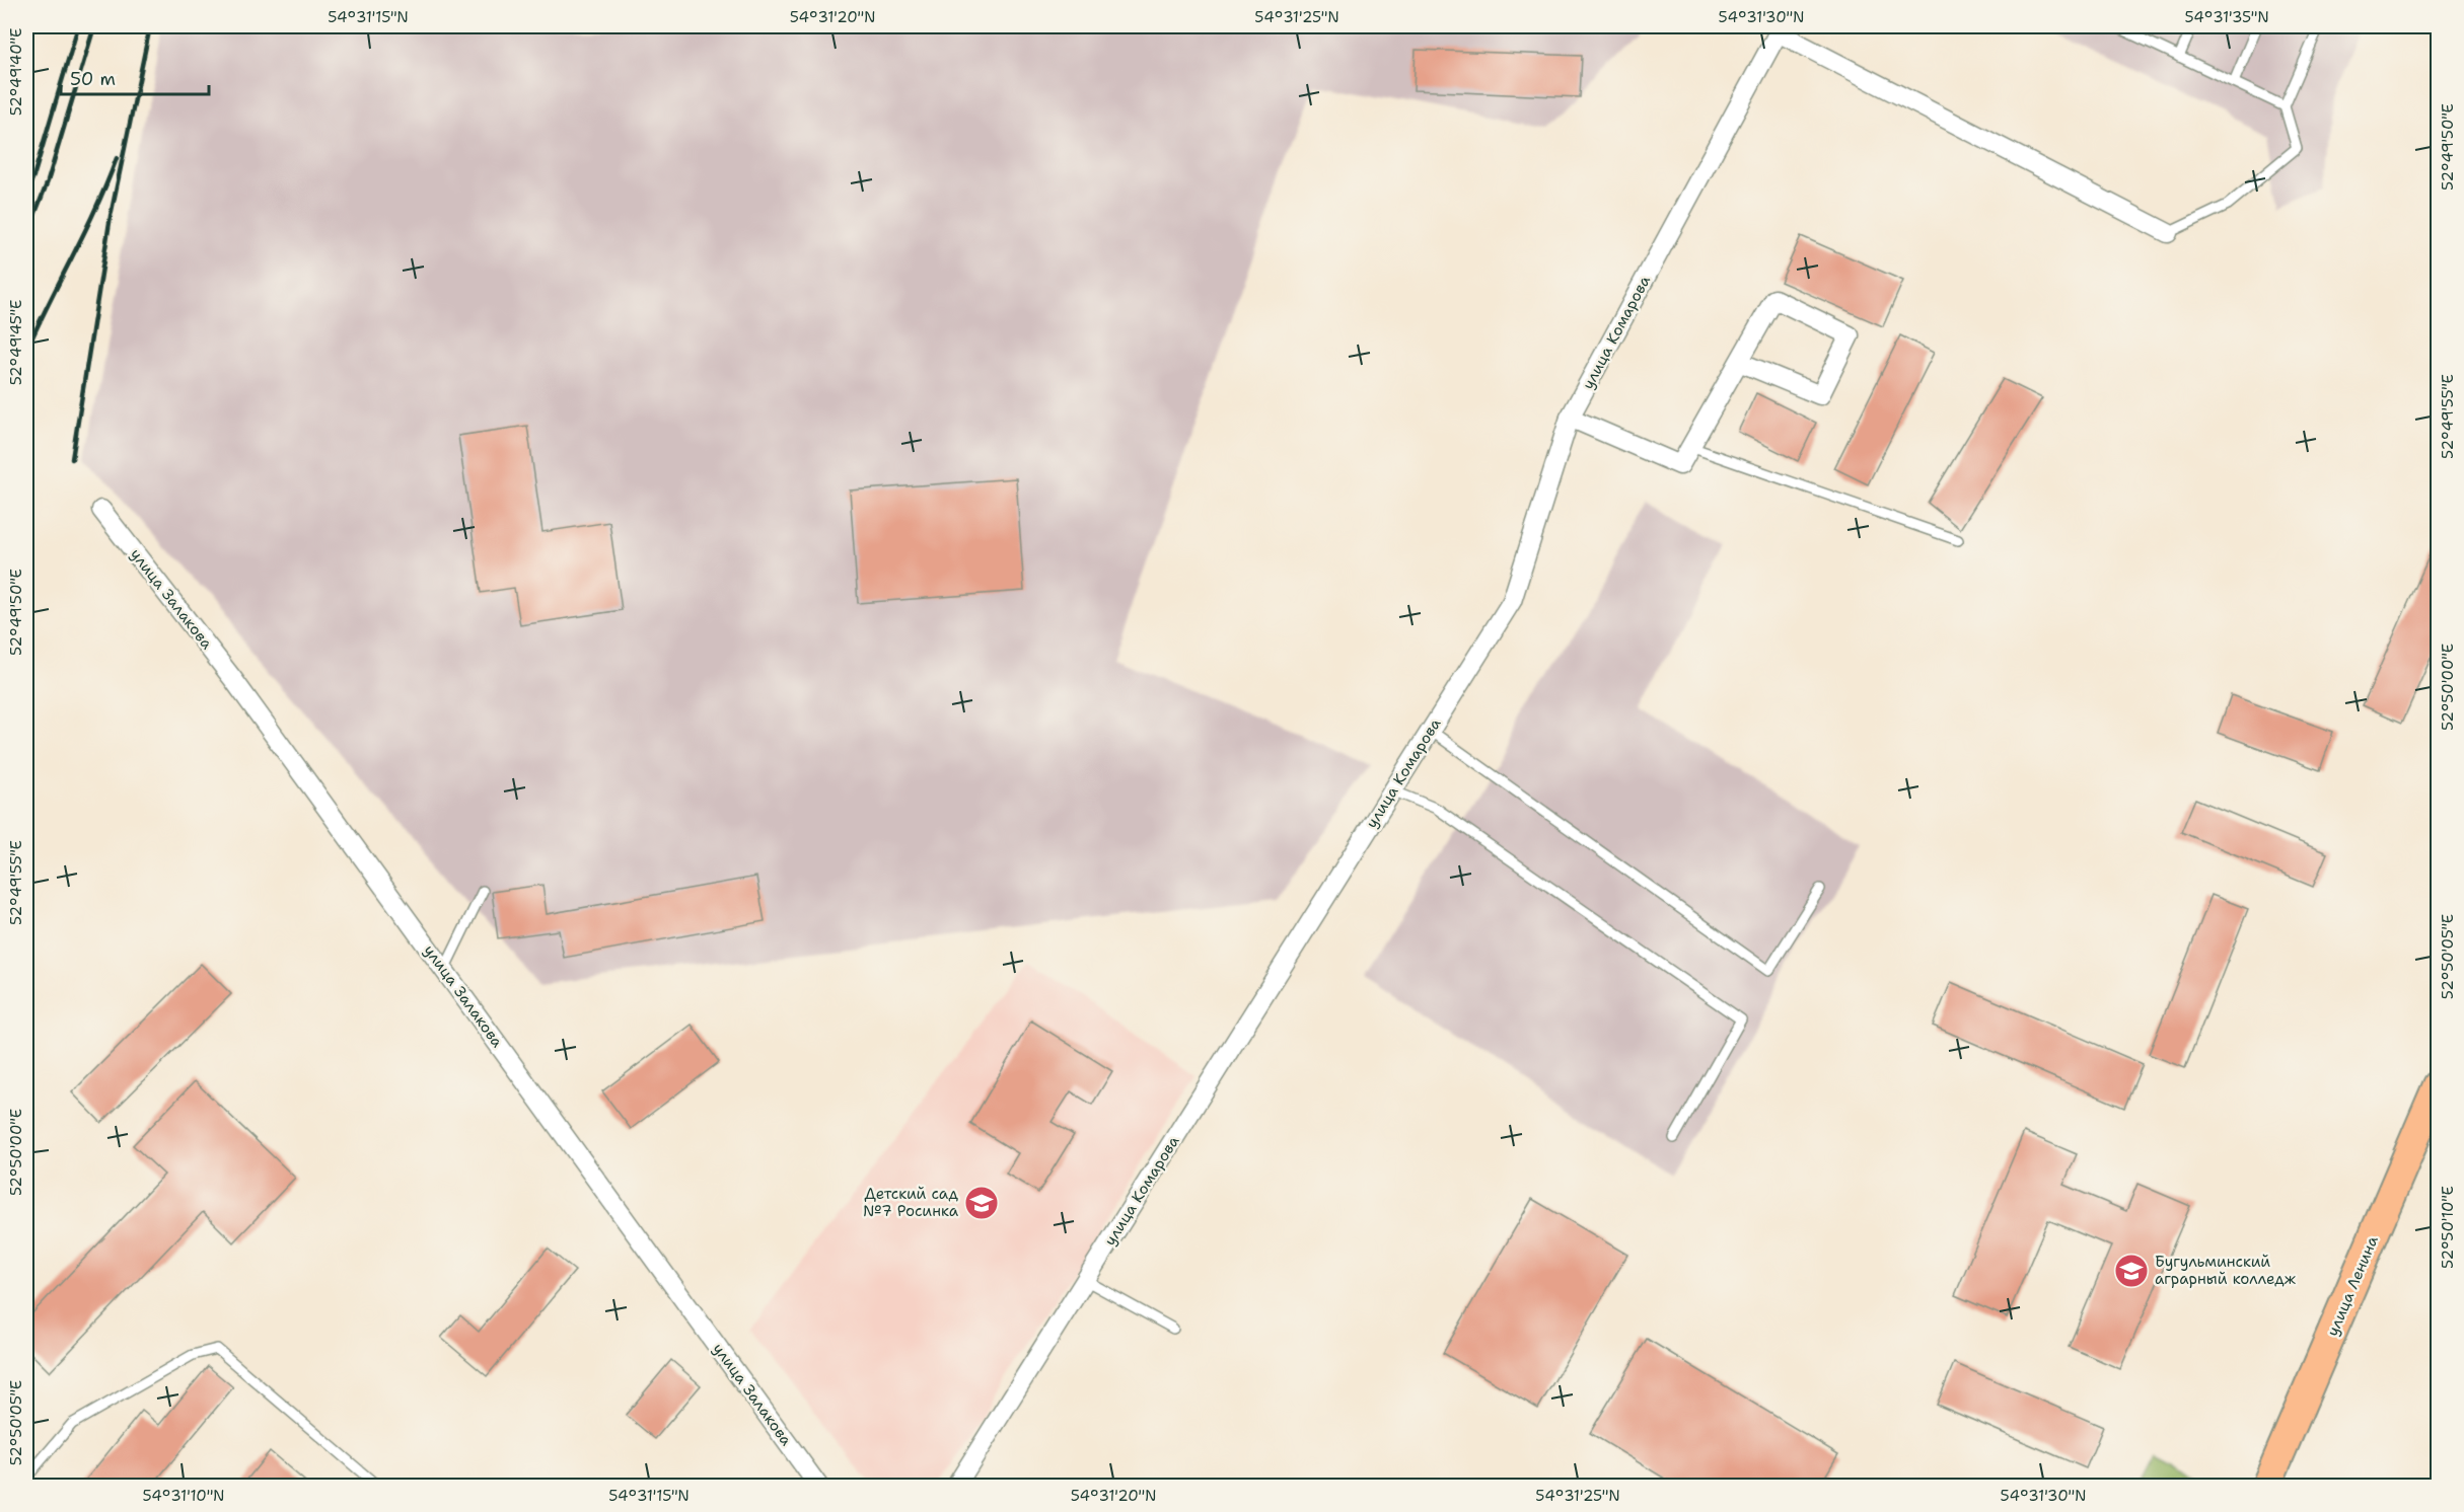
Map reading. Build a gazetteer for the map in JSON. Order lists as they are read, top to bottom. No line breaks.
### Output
{"streets":{"main road":["улица Ленина"],"street":["улица Комарова","улица Залакова"]},"places":{"school or university":["Детский сад №7 Росинка","Бугульминский аграрный колледж"]},"scale_bar":"50 m","coordinates":["54°31'15\"N","54°31'20\"N","54°31'25\"N","54°31'30\"N","54°31'35\"N","52°49'40\"E","52°49'50\"E","52°49'45\"E","52°49'55\"E","52°50'00\"E","52°50'05\"E","52°50'10\"E","54°31'10\"N"]}
